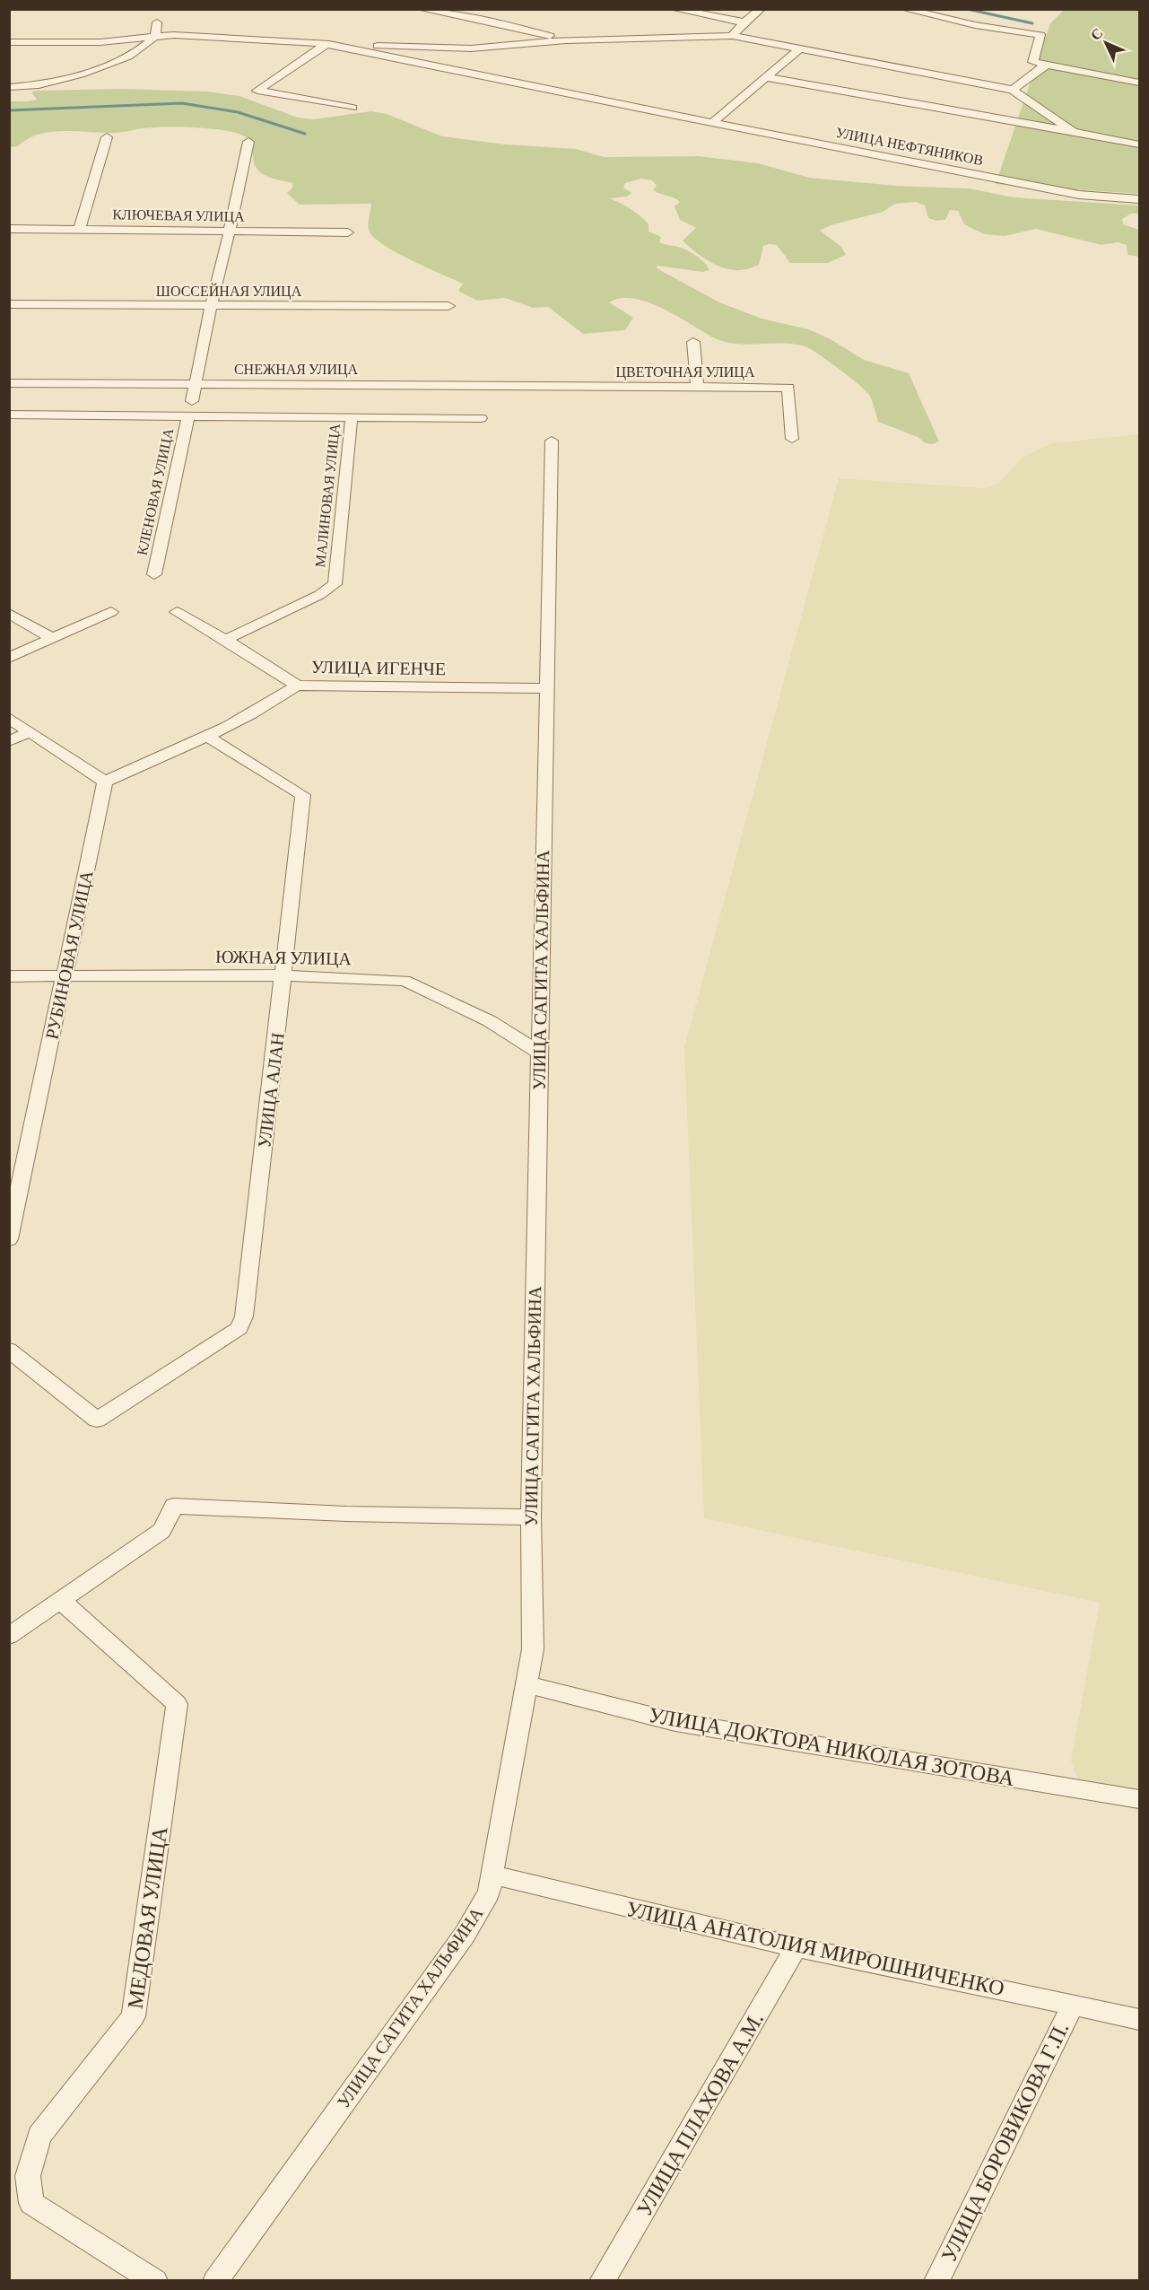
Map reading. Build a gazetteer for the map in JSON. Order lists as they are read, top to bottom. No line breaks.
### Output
{"streets":{"street":["УЛИЦА НЕФТЯНИКОВ","КЛЮЧЕВАЯ УЛИЦА","ШОССЕЙНАЯ УЛИЦА","СНЕЖНАЯ УЛИЦА","ЦВЕТОЧНАЯ УЛИЦА","КЛЕНОВАЯ УЛИЦА","МАЛИНОВАЯ УЛИЦА","УЛИЦА ИГЕНЧЕ","РУБИНОВАЯ УЛИЦА","ЮЖНАЯ УЛИЦА","УЛИЦА САГИТА ХАЛЬФИНА","УЛИЦА АЛАН","УЛИЦА ДОКТОРА НИКОЛАЯ ЗОТОВА","МЕДОВАЯ УЛИЦА","УЛИЦА АНАТОЛИЯ МИРОШНИЧЕНКО","УЛИЦА ПЛАХОВА А.М.","УЛИЦА БОРОВИКОВА Г.П."]},"crossings":[["СНЕЖНАЯ УЛИЦА","ЦВЕТОЧНАЯ УЛИЦА"],["УЛИЦА ИГЕНЧЕ","РУБИНОВАЯ УЛИЦА"],["УЛИЦА ИГЕНЧЕ","УЛИЦА САГИТА ХАЛЬФИНА"],["УЛИЦА ИГЕНЧЕ","УЛИЦА АЛАН"],["РУБИНОВАЯ УЛИЦА","ЮЖНАЯ УЛИЦА"],["ЮЖНАЯ УЛИЦА","УЛИЦА САГИТА ХАЛЬФИНА"],["ЮЖНАЯ УЛИЦА","УЛИЦА АЛАН"],["УЛИЦА САГИТА ХАЛЬФИНА","УЛИЦА ДОКТОРА НИКОЛАЯ ЗОТОВА"],["УЛИЦА САГИТА ХАЛЬФИНА","УЛИЦА АНАТОЛИЯ МИРОШНИЧЕНКО"],["УЛИЦА АНАТОЛИЯ МИРОШНИЧЕНКО","УЛИЦА ПЛАХОВА А.М."],["УЛИЦА АНАТОЛИЯ МИРОШНИЧЕНКО","УЛИЦА БОРОВИКОВА Г.П."]],"north":"top left"}
